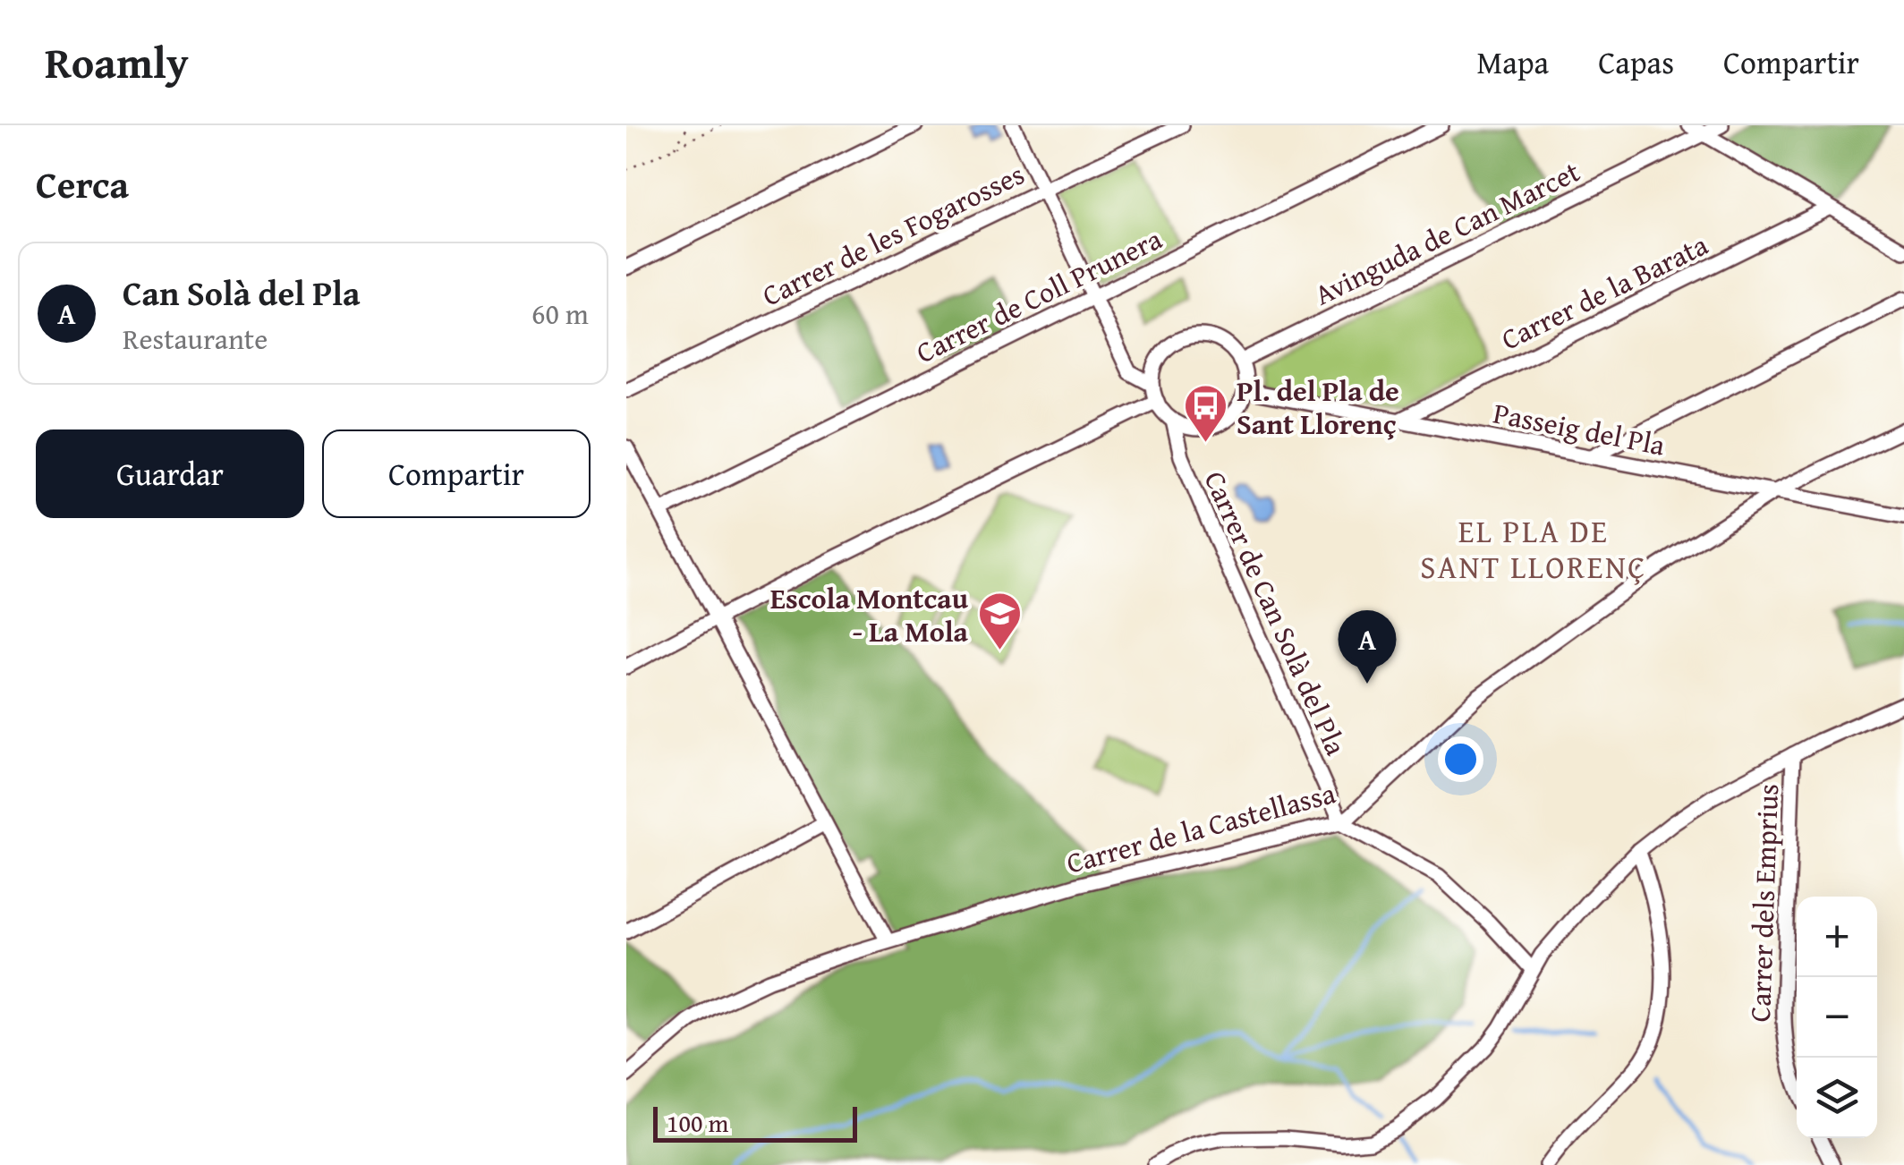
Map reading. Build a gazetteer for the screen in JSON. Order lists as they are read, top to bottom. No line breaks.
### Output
{"streets":{"street":["Avinguda de Can Marcet","Carrer de les Fogarosses","Carrer de la Barata","Carrer de Coll Prunera","Passeig del Pla","Carrer de Can Solà del Pla","Carrer de la Castellassa","Carrer dels Emprius"]},"crossings":[["Avinguda de Can Marcet","Passeig del Pla"],["Avinguda de Can Marcet","Carrer de Can Solà del Pla"],["Carrer de la Barata","Passeig del Pla"],["Passeig del Pla","Carrer de Can Solà del Pla"],["Passeig del Pla","Carrer de la Castellassa"],["Carrer de Can Solà del Pla","Carrer de la Castellassa"]],"districts":["EL PLA DE SANT LLORENÇ"],"places":{"bus stop":["Pl. del Pla de Sant Llorenç"],"school or university":["Escola Montcau - La Mola"]},"scale_bar":"100 m","page":{"header":"Roamly","nav":["Mapa","Capas","Compartir"],"heading":"Cerca","list":[{"mark":"A","name":"Can Solà del Pla","note":"Restaurante","value":"60 m"}],"buttons":["Guardar","Compartir"],"pins":"A","map_buttons":["+","−"],"scale":"100 m"}}
